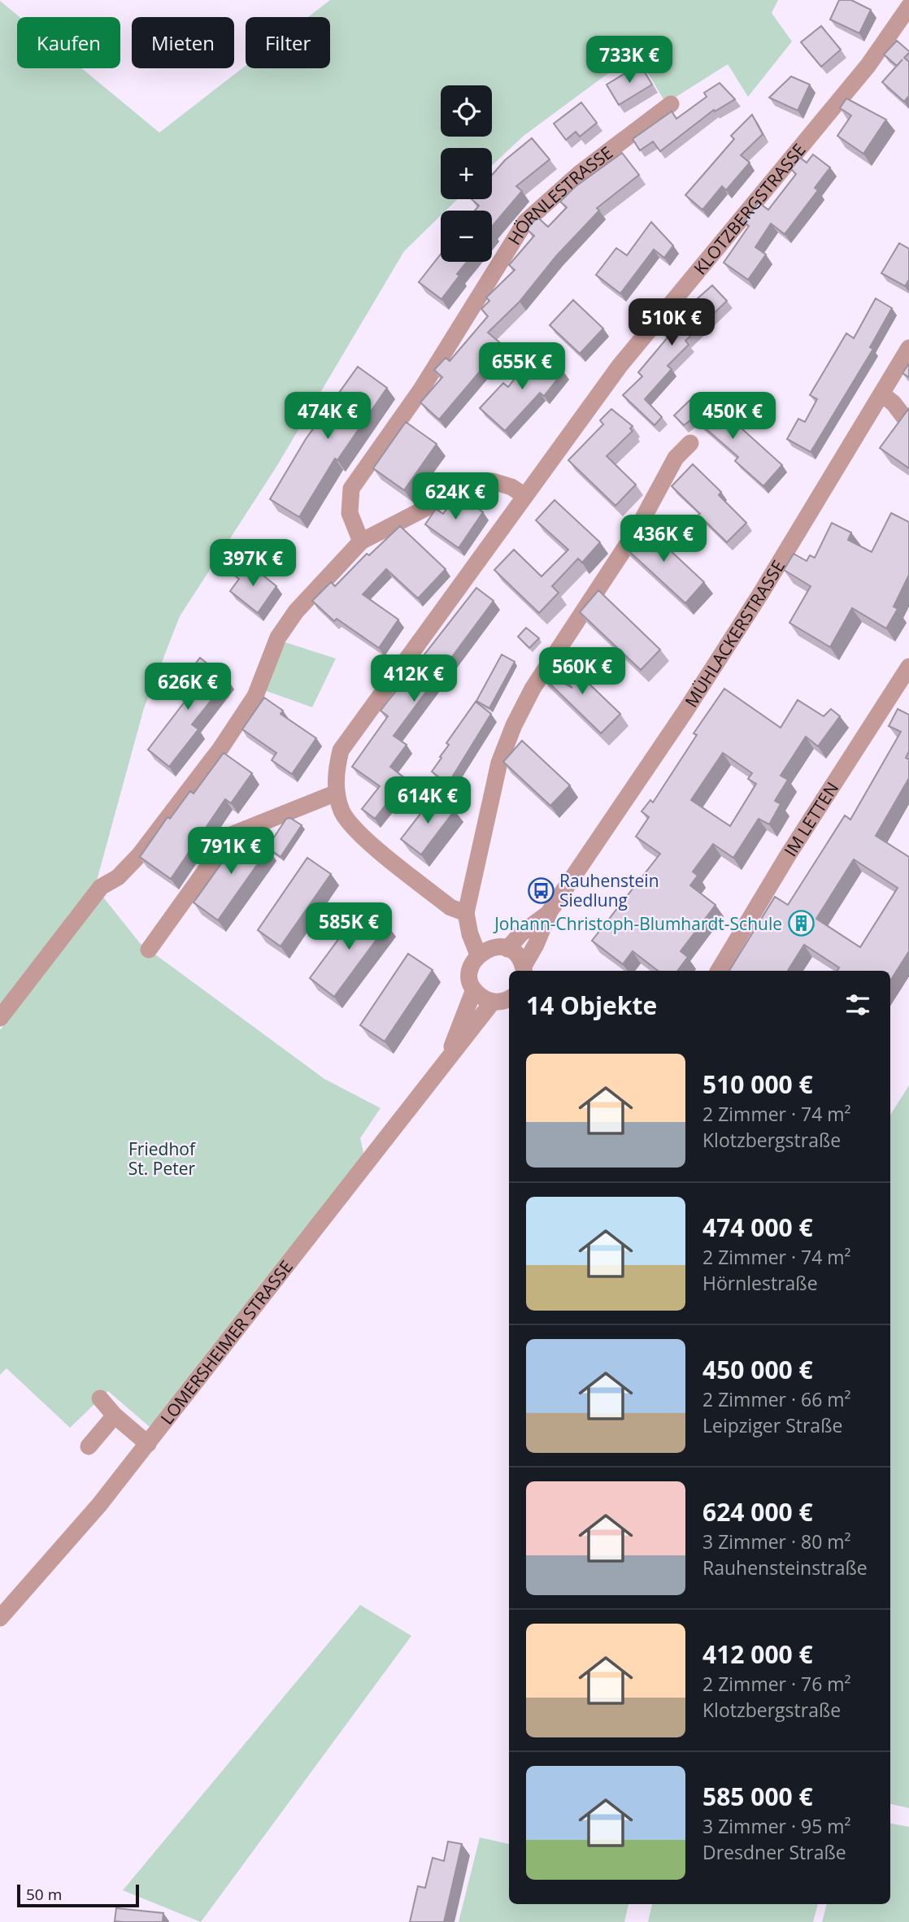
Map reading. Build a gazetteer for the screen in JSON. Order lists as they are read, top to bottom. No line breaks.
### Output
{"streets":{"street":["HÖRNLESTRASSE","KLOTZBERGSTRASSE","MÜHLACKERSTRASSE","IM LETTEN","LOMERSHEIMER STRASSE"]},"parks":["Friedhof St. Peter"],"places":{"bus stop":["Rauhenstein Siedlung"],"building":["Johann-Christoph-Blumhardt-Schule"]},"scale_bar":"50 m","page":{"chip":["Kaufen","Mieten","Filter"],"price":["733K €","510K €","655K €","474K €","450K €","624K €","436K €","397K €","560K €","412K €","626K €","614K €","791K €","585K €"],"map_buttons":["+","−"],"heading":"14 Objekte","list":[{"name":"510 000 €","note":"2 Zimmer · 74 m² · Klotzbergstraße"},{"name":"474 000 €","note":"2 Zimmer · 74 m² · Hörnlestraße"},{"name":"450 000 €","note":"2 Zimmer · 66 m² · Leipziger Straße"},{"name":"624 000 €","note":"3 Zimmer · 80 m² · Rauhensteinstraße"},{"name":"412 000 €","note":"2 Zimmer · 76 m² · Klotzbergstraße"},{"name":"585 000 €","note":"3 Zimmer · 95 m² · Dresdner Straße"}],"scale":"50 m"}}
